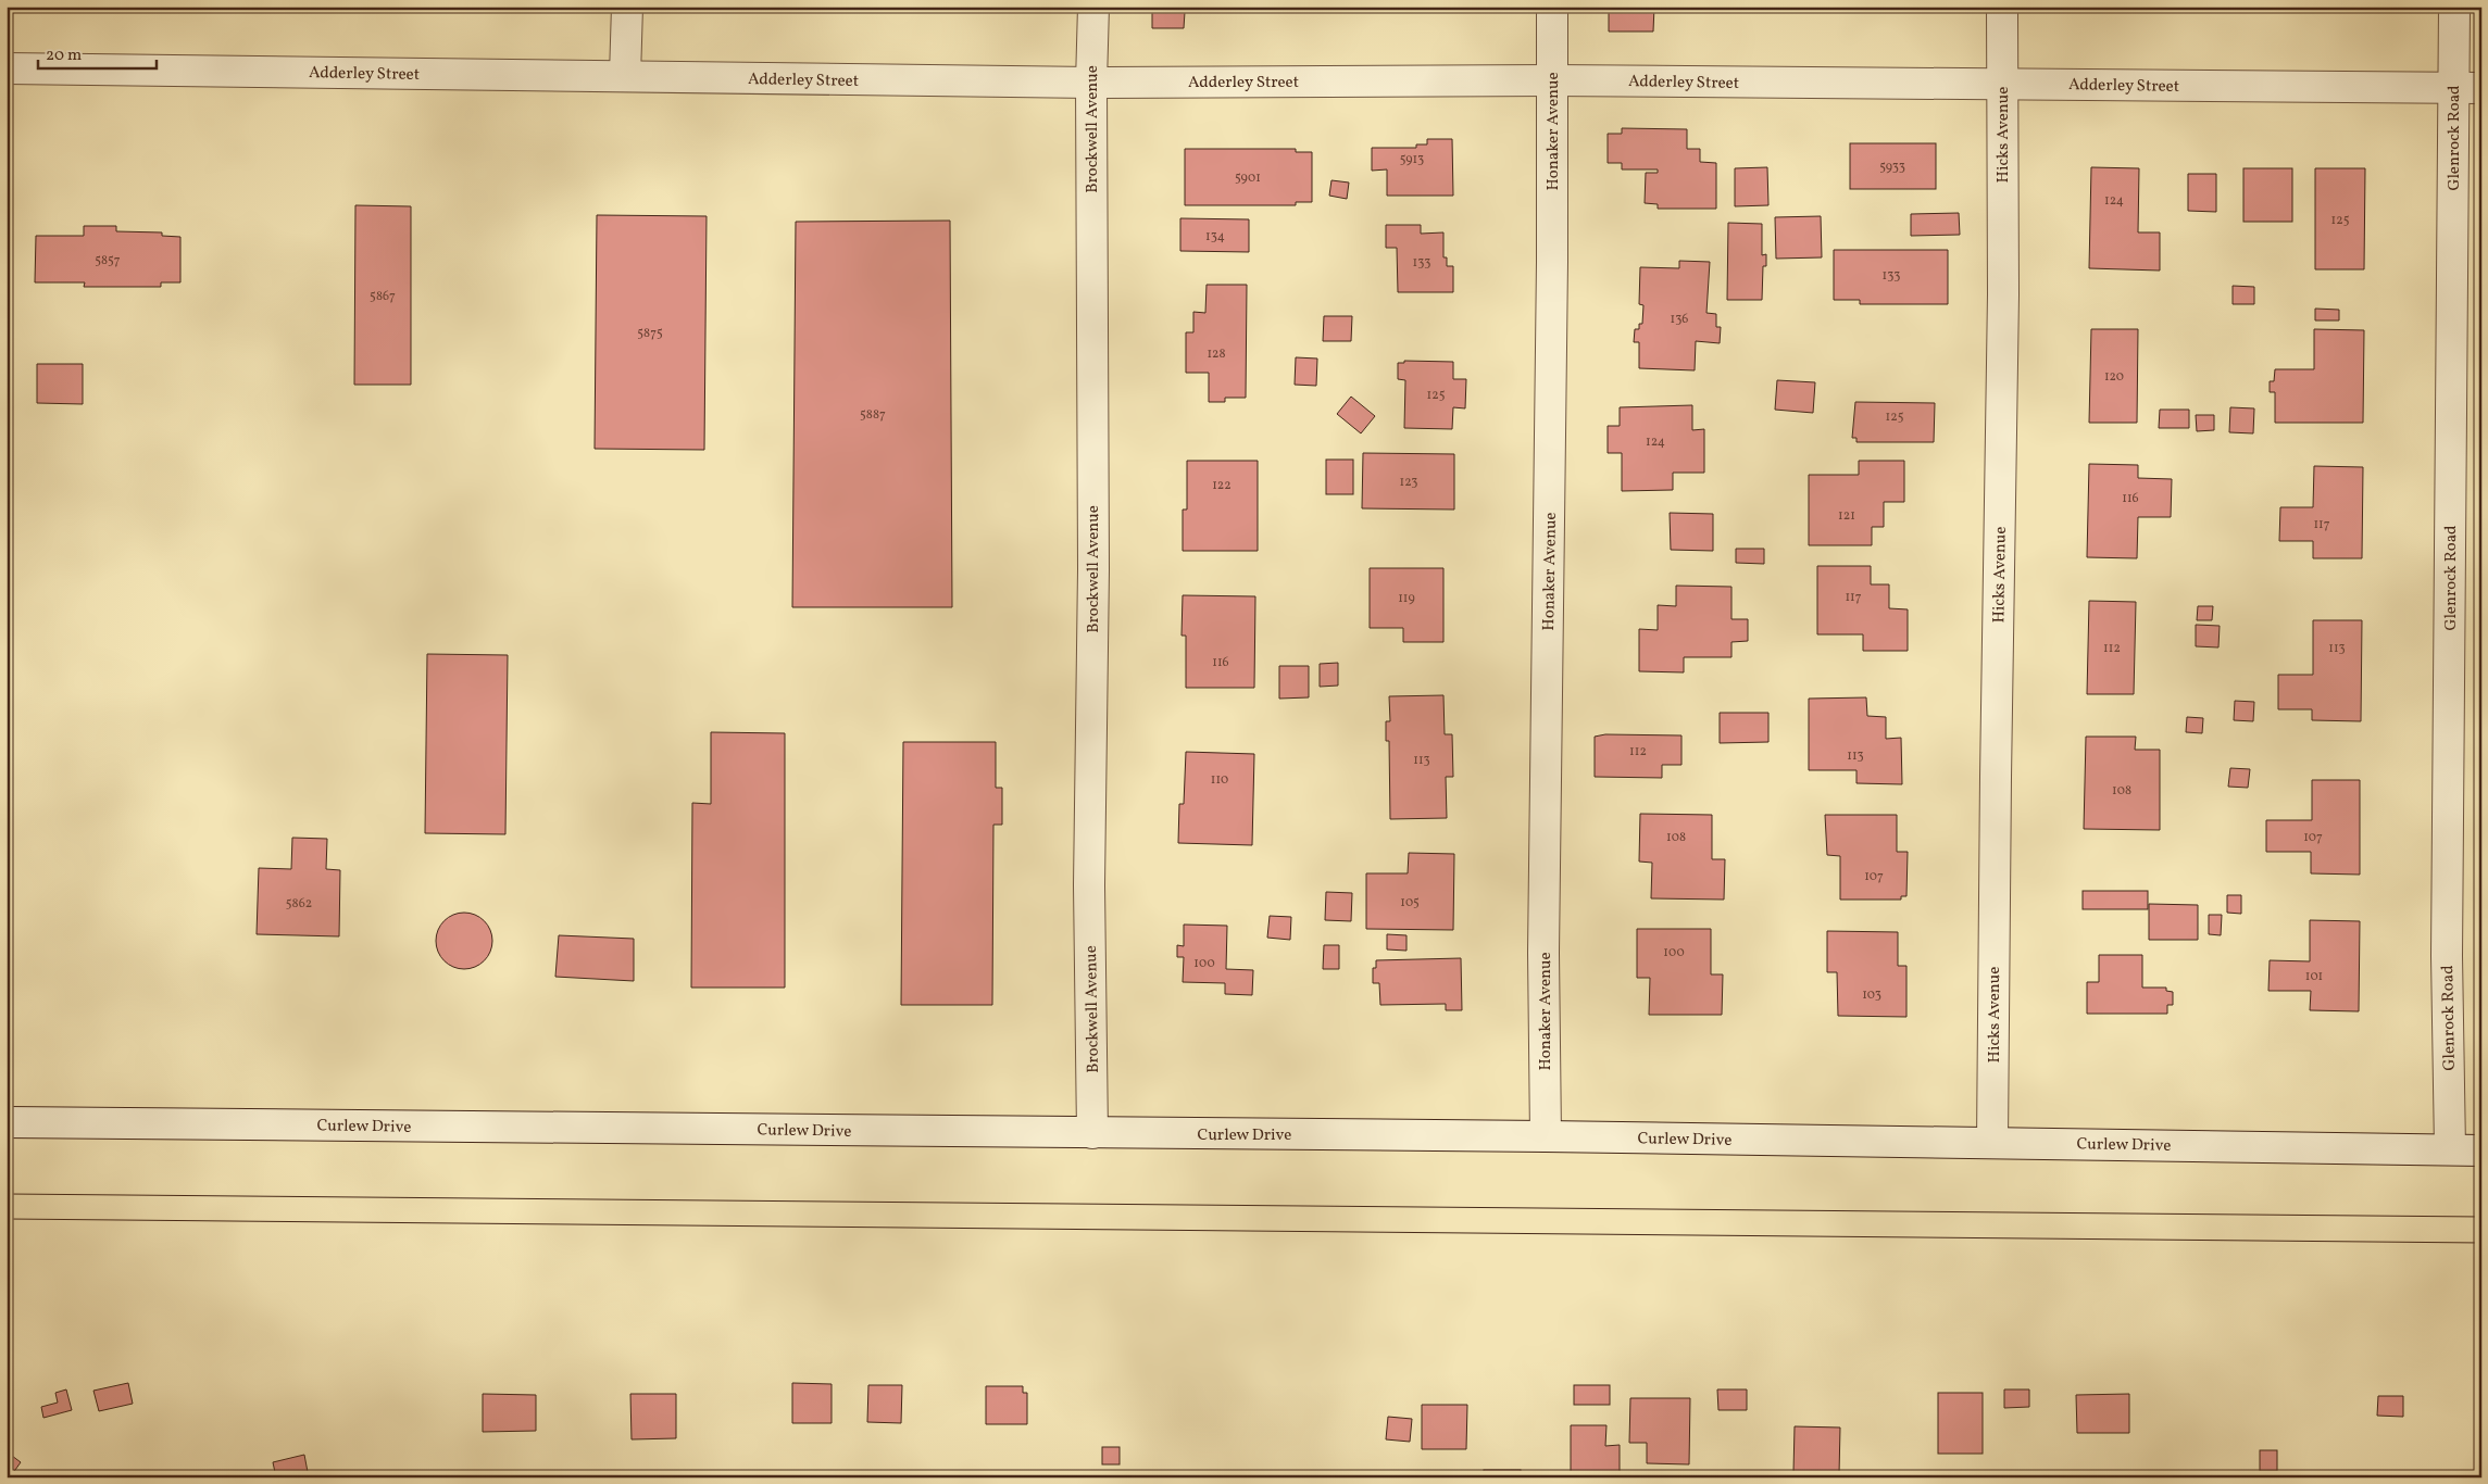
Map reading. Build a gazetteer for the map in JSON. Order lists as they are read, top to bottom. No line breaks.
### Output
{"streets":{"street":["Adderley Street","Brockwell Avenue","Honaker Avenue","Hicks Avenue","Glenrock Road","Curlew Drive"]},"crossings":[["Adderley Street","Brockwell Avenue"],["Adderley Street","Honaker Avenue"],["Adderley Street","Hicks Avenue"],["Adderley Street","Glenrock Road"],["Brockwell Avenue","Curlew Drive"],["Honaker Avenue","Curlew Drive"],["Hicks Avenue","Curlew Drive"],["Glenrock Road","Curlew Drive"]],"house_numbers":["5913","5933","5901","124","125","134","5857","133","133","5867","136","5875","128","120","125","5887","125","124","123","122","116","121","117","117","119","112","113","116","112","113","113","110","108","108","107","107","105","5862","100","100","101","103"],"scale_bar":"20 m"}
